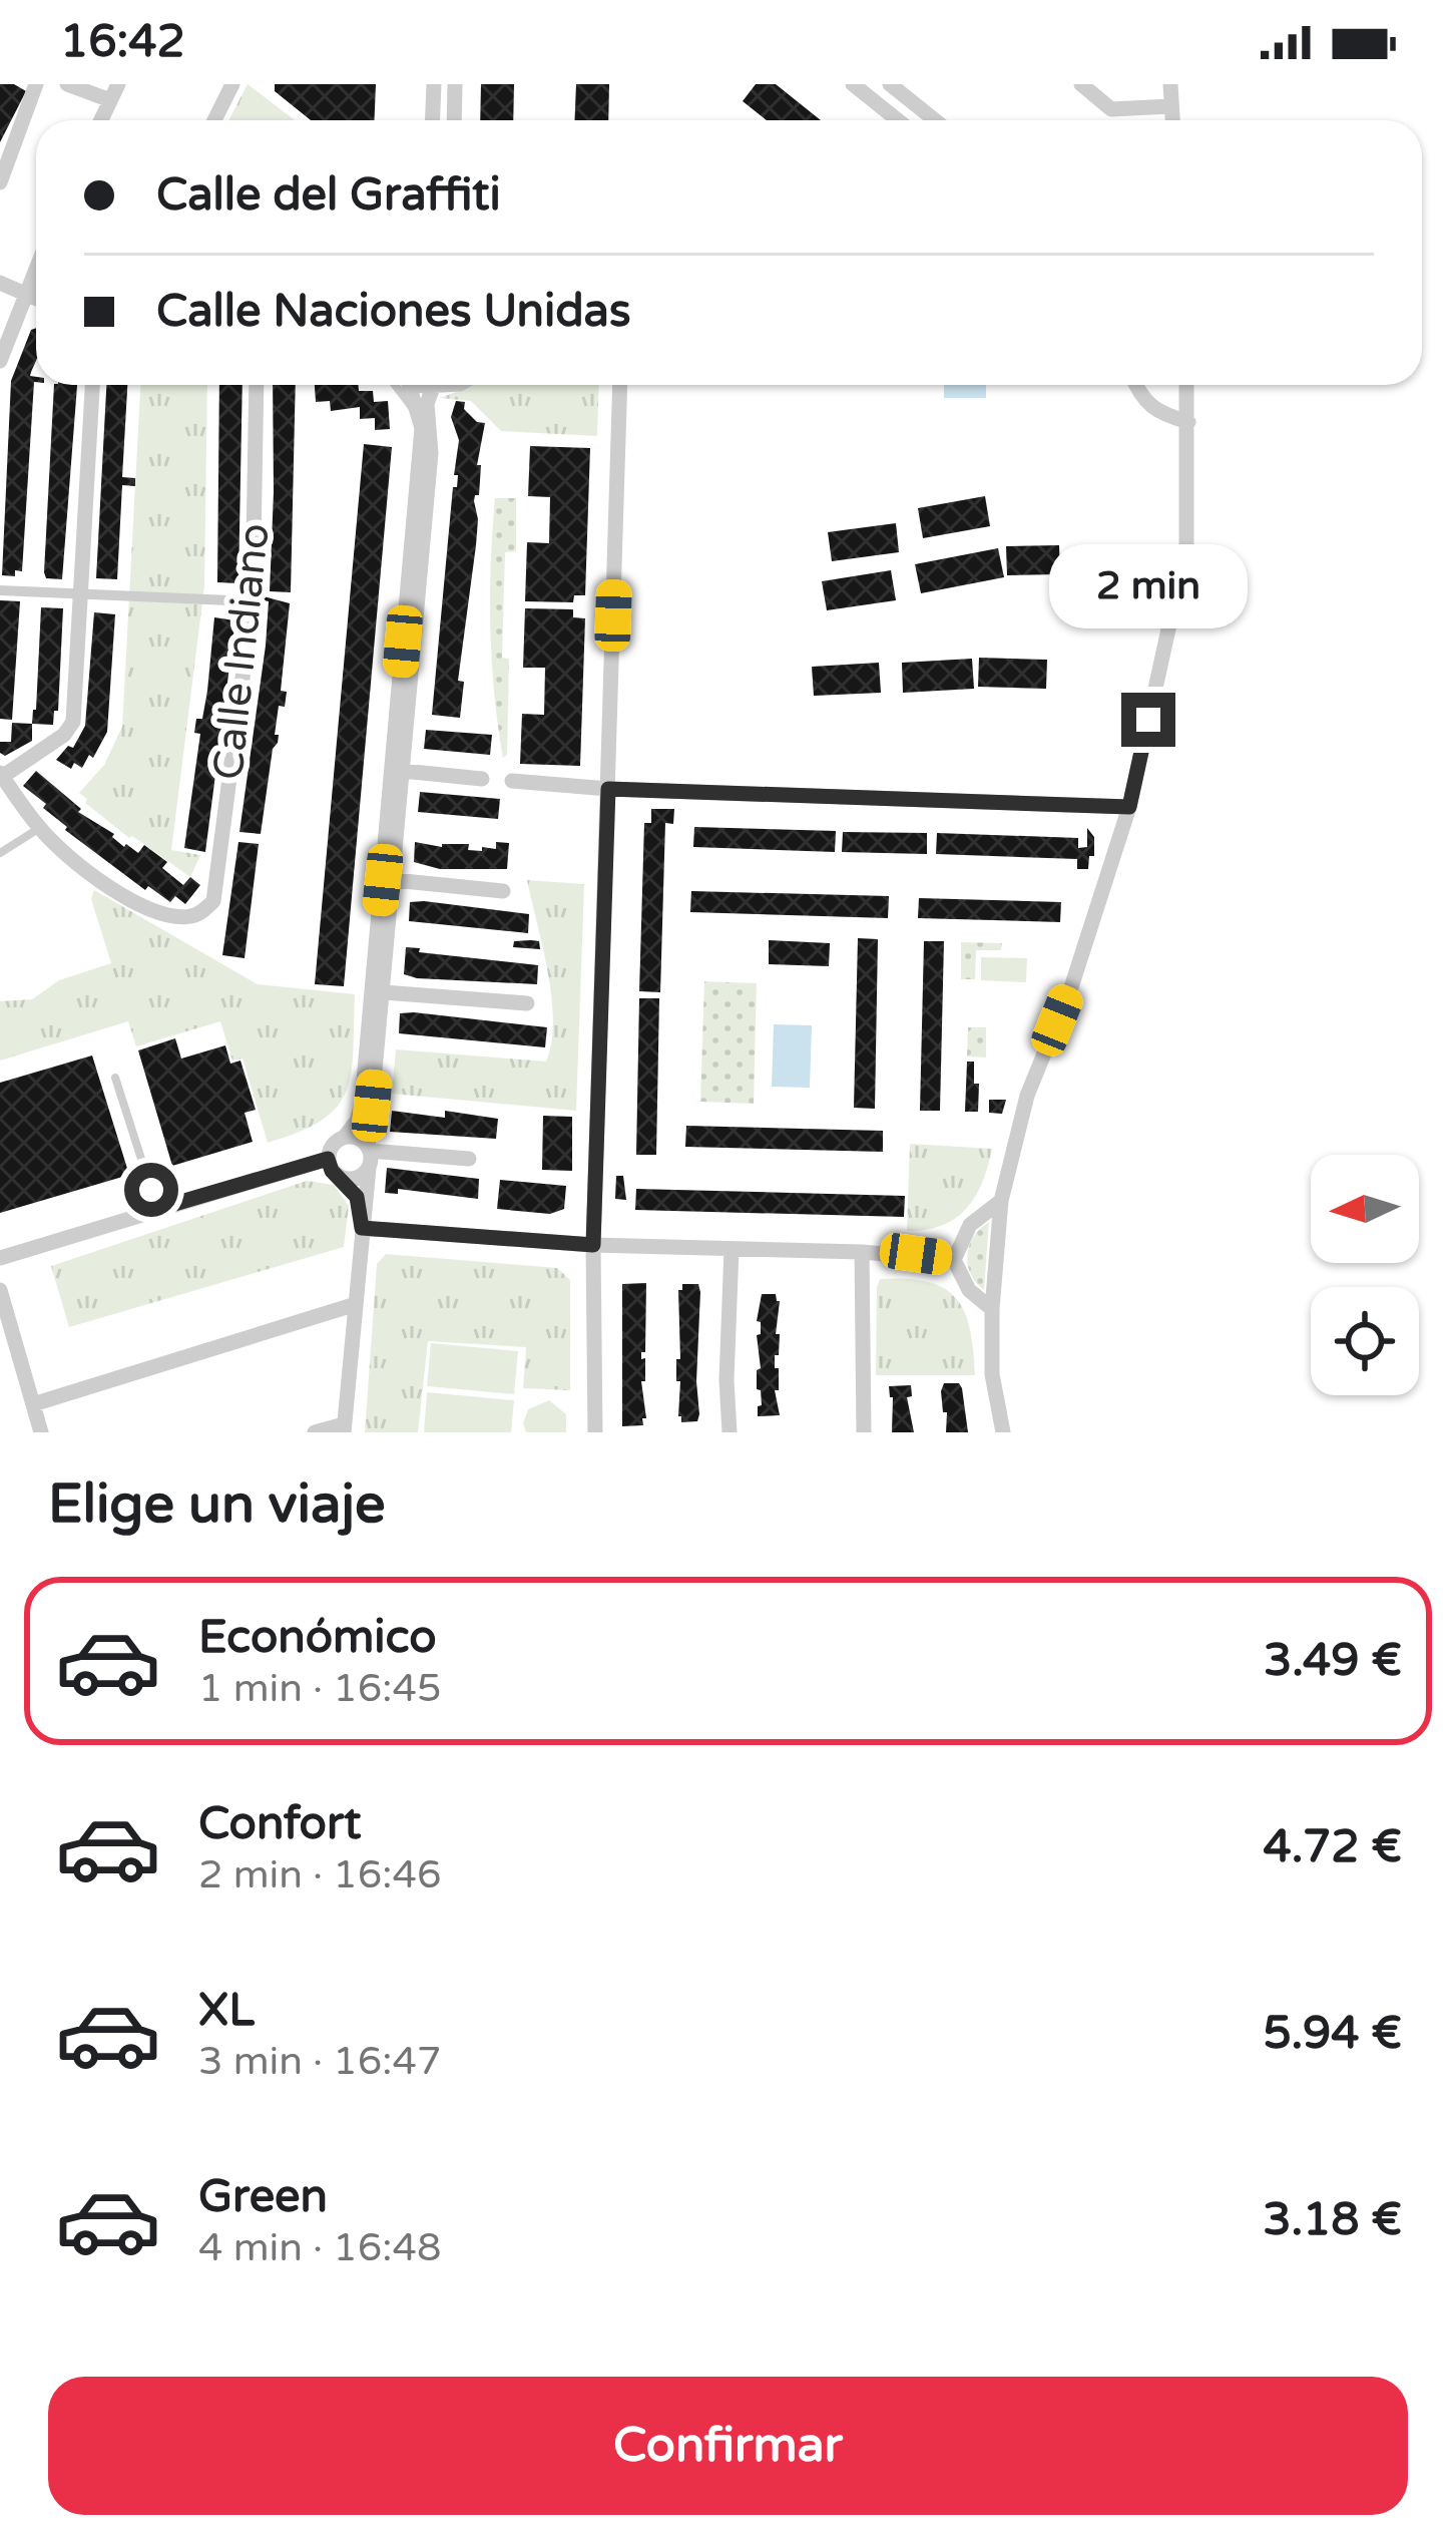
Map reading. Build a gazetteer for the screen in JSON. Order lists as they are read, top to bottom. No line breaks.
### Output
{"streets":{"street":["Calle Indiano"]},"north":"left","page":{"status":"16:42","banner":["Calle del Graffiti","Calle Naciones Unidas"],"bubble":"2 min","heading":"Elige un viaje","list":[{"name":"Económico","note":"1 min · 16:45","value":"3.49 €"},{"name":"Confort","note":"2 min · 16:46","value":"4.72 €"},{"name":"XL","note":"3 min · 16:47","value":"5.94 €"},{"name":"Green","note":"4 min · 16:48","value":"3.18 €"}],"buttons":"Confirmar"}}
